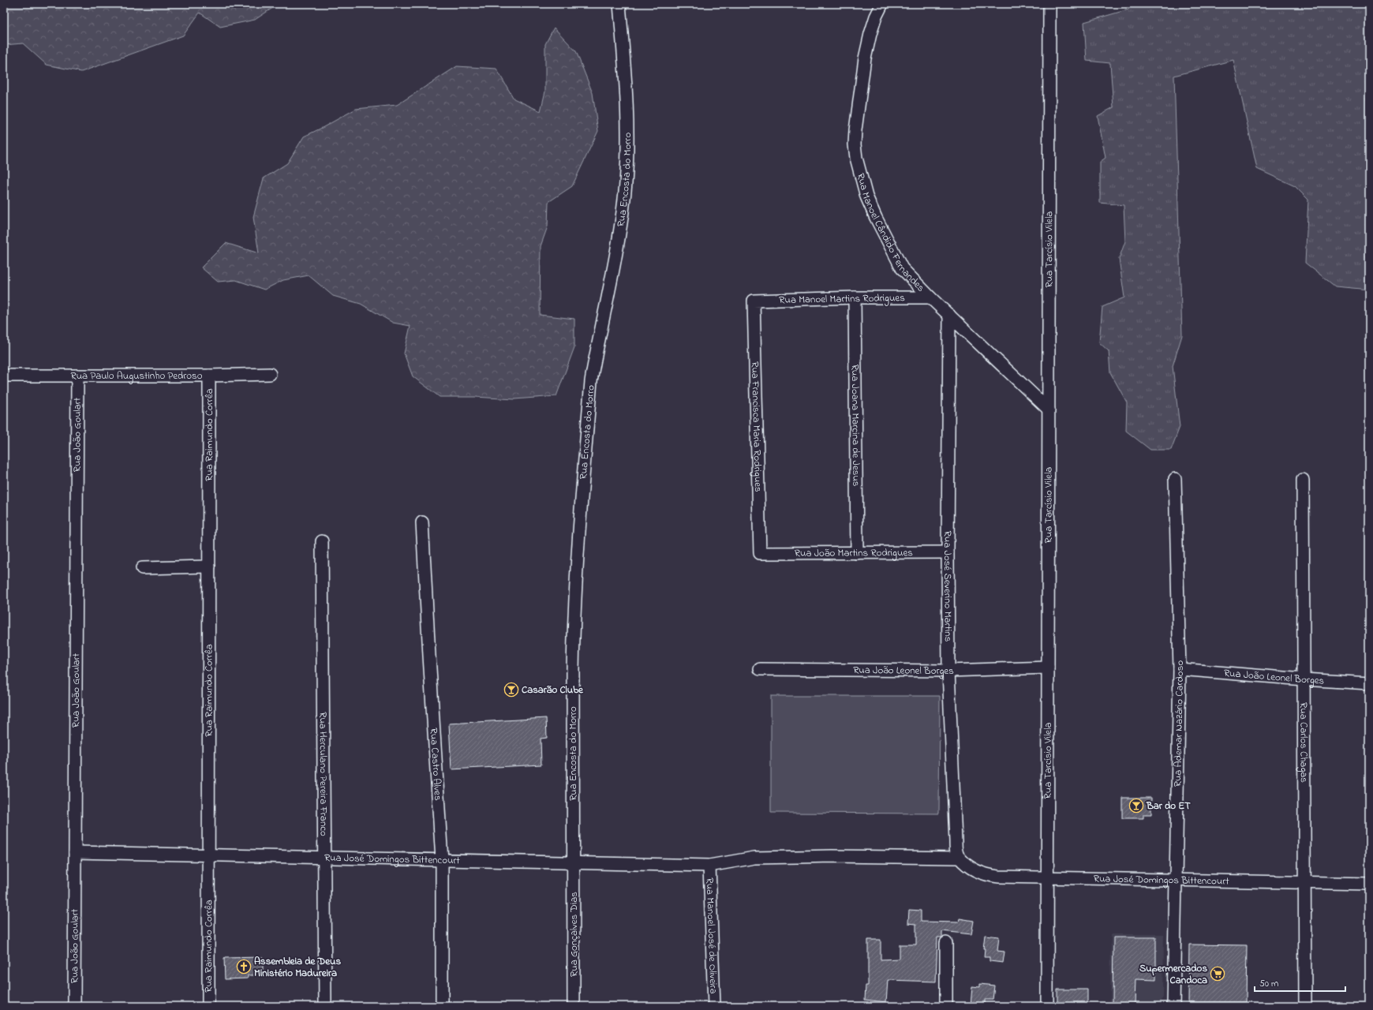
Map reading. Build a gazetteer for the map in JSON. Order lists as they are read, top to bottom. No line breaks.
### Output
{"streets":{"street":["Rua Encosta do Morro","Rua Manoel Cândido Fernandes","Rua Tarcísio Vilela","Rua Manoel Martins Rodrigues","Rua Paulo Augustinho Pedroso","Rua Joana Marcina de Jesus","Rua Francisca Maria Rodrigues","Rua João Goulart","Rua Raimundo Corrêa","Rua João Martins Rodrigues","Rua José Severino Martins","Rua João Leonel Borges","Rua Ademar Nazário Cardoso","Rua Carlos Chagas","Rua Castro Alves","Rua Herculano Pereira Franco","Rua José Domingos Bittencourt","Rua Gonçalves Dias","Rua Manoel José de Oliveira"]},"crossings":[["Rua Encosta do Morro","Rua José Domingos Bittencourt"],["Rua Encosta do Morro","Rua Gonçalves Dias"],["Rua Manoel Cândido Fernandes","Rua Tarcísio Vilela"],["Rua Manoel Cândido Fernandes","Rua Manoel Martins Rodrigues"],["Rua Manoel Cândido Fernandes","Rua José Severino Martins"],["Rua Tarcísio Vilela","Rua João Leonel Borges"],["Rua Tarcísio Vilela","Rua José Domingos Bittencourt"],["Rua Manoel Martins Rodrigues","Rua Joana Marcina de Jesus"],["Rua Manoel Martins Rodrigues","Rua Francisca Maria Rodrigues"],["Rua Paulo Augustinho Pedroso","Rua João Goulart"],["Rua Paulo Augustinho Pedroso","Rua Raimundo Corrêa"],["Rua Joana Marcina de Jesus","Rua João Martins Rodrigues"],["Rua Francisca Maria Rodrigues","Rua João Martins Rodrigues"],["Rua João Goulart","Rua José Domingos Bittencourt"],["Rua Raimundo Corrêa","Rua José Domingos Bittencourt"],["Rua João Martins Rodrigues","Rua José Severino Martins"],["Rua José Severino Martins","Rua João Leonel Borges"],["Rua José Severino Martins","Rua José Domingos Bittencourt"],["Rua João Leonel Borges","Rua Ademar Nazário Cardoso"],["Rua João Leonel Borges","Rua Carlos Chagas"],["Rua Ademar Nazário Cardoso","Rua José Domingos Bittencourt"],["Rua Carlos Chagas","Rua José Domingos Bittencourt"],["Rua Castro Alves","Rua José Domingos Bittencourt"],["Rua Herculano Pereira Franco","Rua José Domingos Bittencourt"],["Rua José Domingos Bittencourt","Rua Gonçalves Dias"],["Rua José Domingos Bittencourt","Rua Manoel José de Oliveira"]],"places":{"bar":["Casarão Clube","Bar do ET"],"church":["Assembleia de Deus Ministério Madureira"],"supermarket":["Supermercados Candoca"]},"scale_bar":"50 m"}
